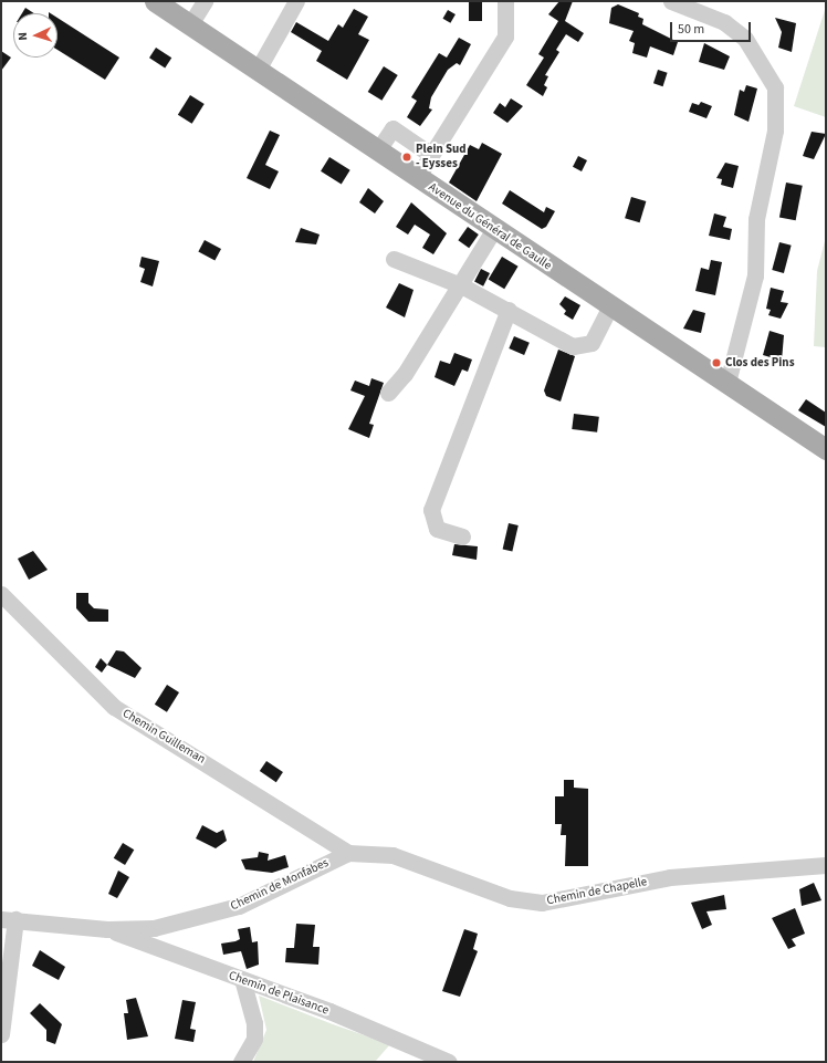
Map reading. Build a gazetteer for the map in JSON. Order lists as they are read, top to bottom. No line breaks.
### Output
{"streets":{"main road":["Avenue du Général de Gaulle"],"street":["Chemin Guilleman","Chemin de Monfabes","Chemin de Chapelle","Chemin de Plaisance"]},"crossings":[["Chemin Guilleman","Chemin de Monfabes"],["Chemin Guilleman","Chemin de Chapelle"],["Chemin de Monfabes","Chemin de Chapelle"],["Chemin de Monfabes","Chemin de Plaisance"]],"places":["Plein Sud - Eysses","Clos des Pins"],"scale_bar":"50 m","north":"left"}
